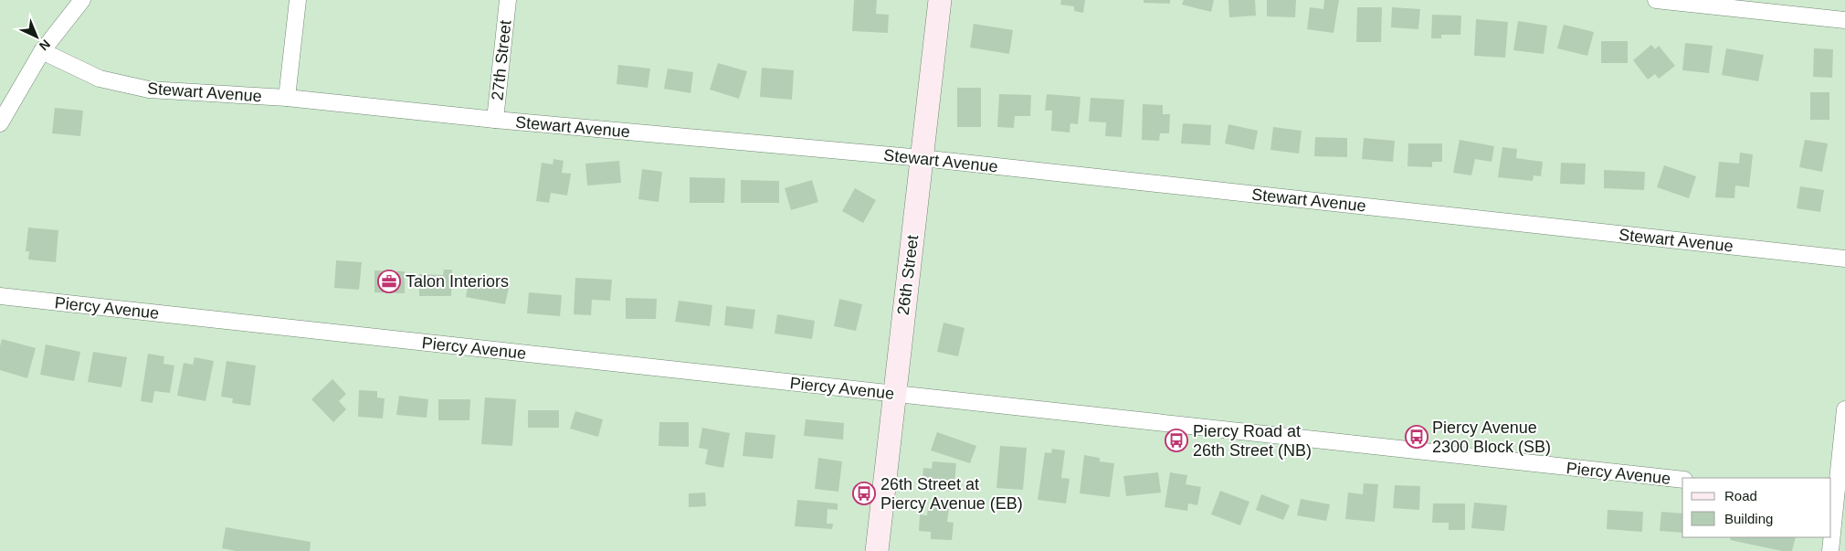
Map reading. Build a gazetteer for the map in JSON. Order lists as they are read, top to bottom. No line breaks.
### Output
{"streets":{"street":["27th Street","Stewart Avenue","26th Street","Piercy Avenue"]},"crossings":[["27th Street","Stewart Avenue"],["Stewart Avenue","26th Street"],["26th Street","Piercy Avenue"]],"places":{"office":["Talon Interiors"],"bus stop":["Piercy Avenue 2300 Block (SB)","Piercy Road at 26th Street (NB)","26th Street at Piercy Avenue (EB)"]},"legend":["Road","Building"],"north":"bottom right"}
